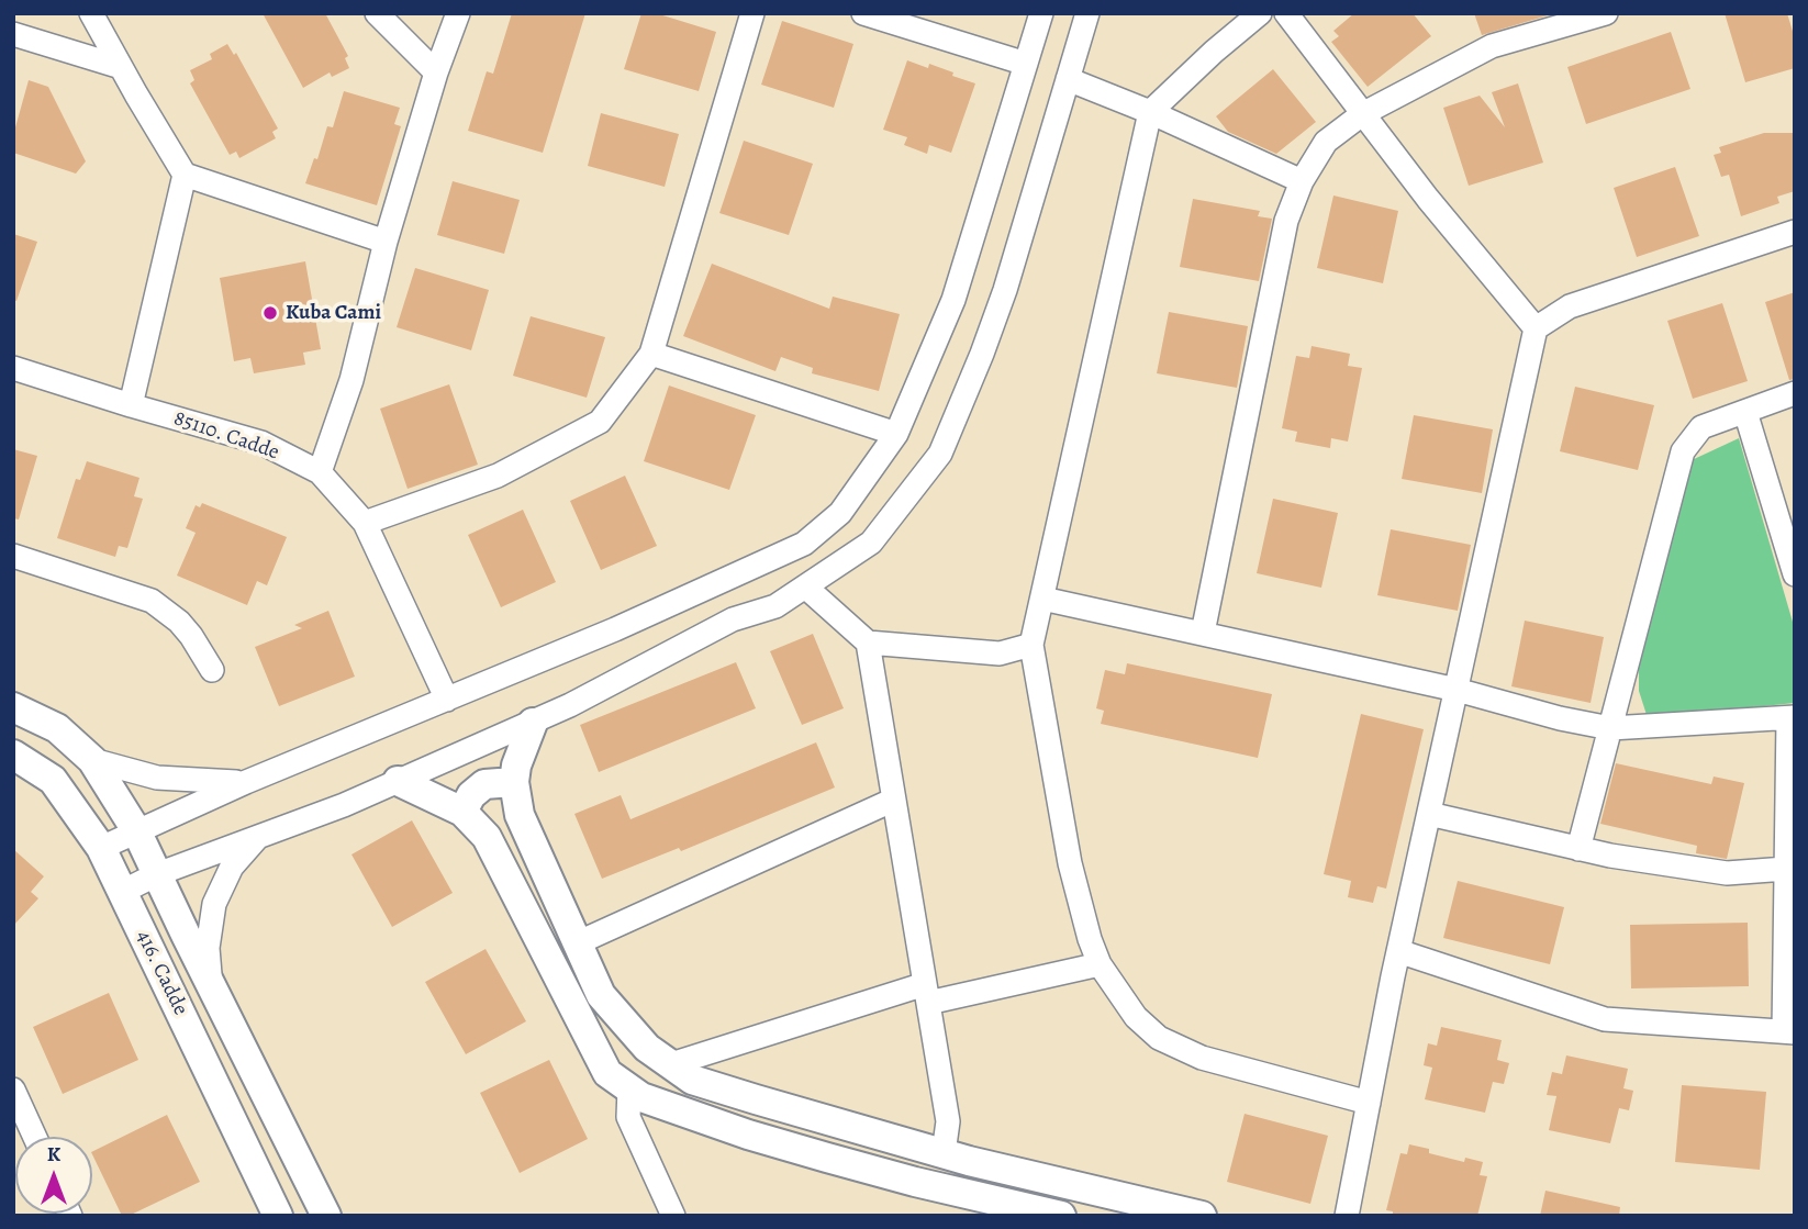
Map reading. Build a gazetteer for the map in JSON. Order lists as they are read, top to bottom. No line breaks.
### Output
{"streets":{"main road":["416. Cadde"],"street":["85110. Cadde"]},"places":["Kuba Cami"],"north":"top"}
